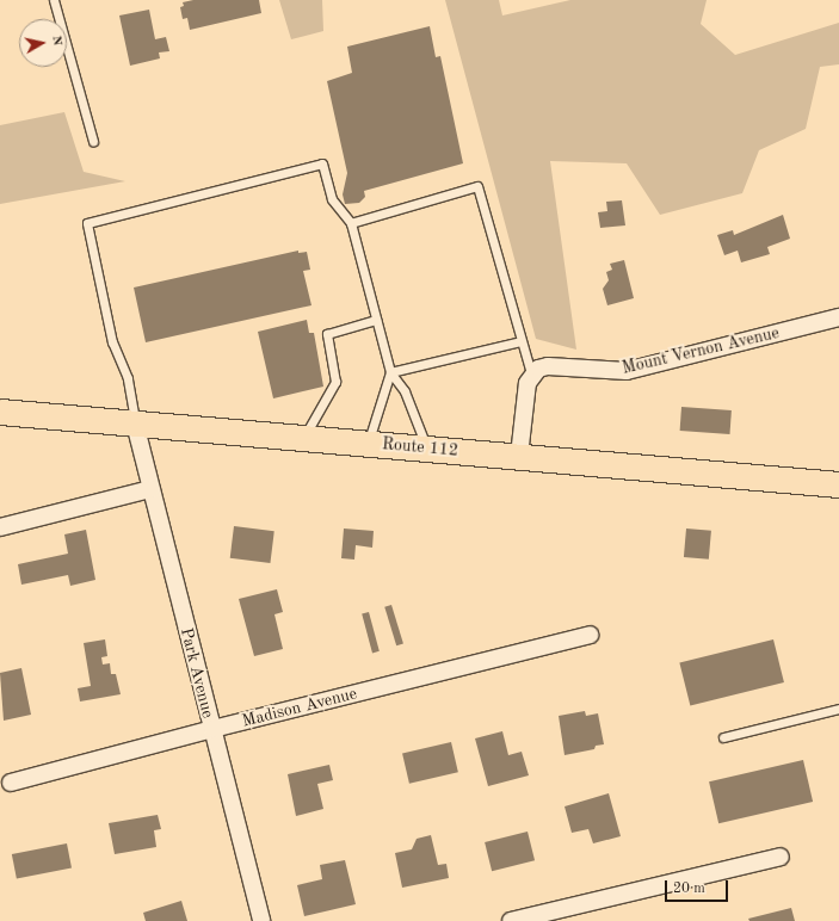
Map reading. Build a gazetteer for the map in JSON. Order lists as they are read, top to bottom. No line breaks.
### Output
{"streets":{"main road":["Route 112"],"street":["Mount Vernon Avenue","Park Avenue","Madison Avenue"]},"crossings":[["Route 112","Park Avenue"],["Park Avenue","Madison Avenue"]],"scale_bar":"20 m","north":"right"}
